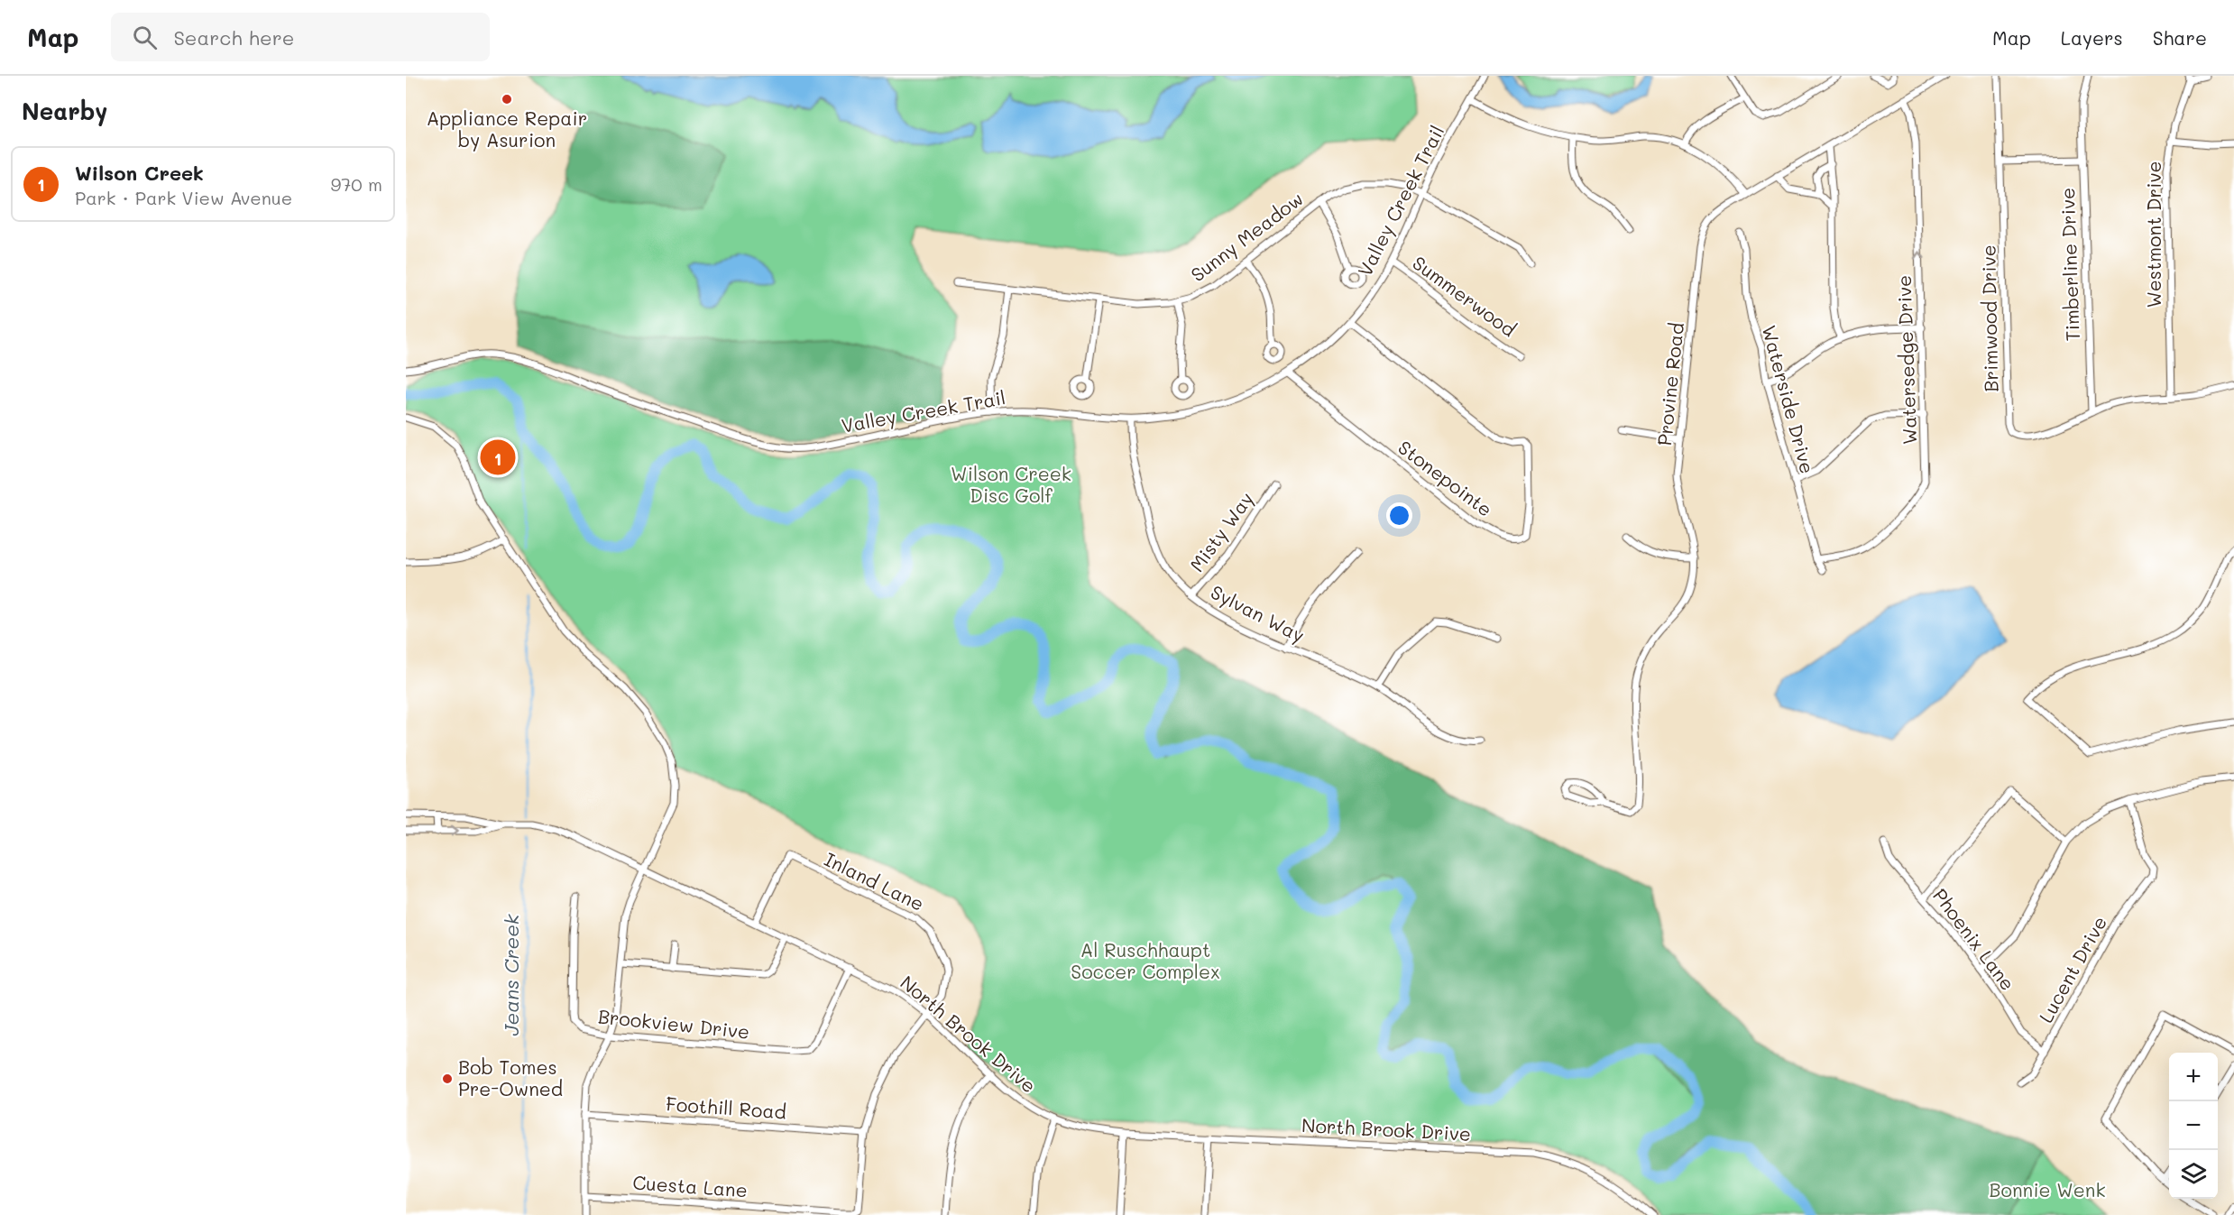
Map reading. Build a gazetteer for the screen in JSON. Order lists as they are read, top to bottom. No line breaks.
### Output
{"streets":{"street":["Valley Creek Trail","Westmont Drive","Sunny Meadow","Timberline Drive","Summerwood","Brimwood Drive","Watersedge Drive","Provine Road","Waterside Drive","Stonepointe","Misty Way","Sylvan Way","Inland Lane","Phoenix Lane","Lucent Drive","Brookview Drive","North Brook Drive","Foothill Road","Cuesta Lane"]},"crossings":[["Valley Creek Trail","Sunny Meadow"],["Valley Creek Trail","Summerwood"],["Valley Creek Trail","Stonepointe"],["Valley Creek Trail","Sylvan Way"],["Westmont Drive","Brimwood Drive"],["Timberline Drive","Brimwood Drive"],["Watersedge Drive","Provine Road"],["Watersedge Drive","Waterside Drive"],["Misty Way","Sylvan Way"],["Inland Lane","North Brook Drive"],["Inland Lane","Foothill Road"],["Inland Lane","Cuesta Lane"],["Phoenix Lane","Lucent Drive"],["Brookview Drive","North Brook Drive"]],"one_way":["Watersedge Drive"],"water":["Jeans Creek"],"parks":["Wilson Creek Disc Golf","Al Ruschhaupt Soccer Complex","Bonnie Wenk"],"places":["Appliance Repair by Asurion","Bob Tomes Pre-Owned"],"page":{"header":"Map","search":"Search here","nav":["Map","Layers","Share"],"heading":"Nearby","list":[{"mark":"1","name":"Wilson Creek","note":"Park · Park View Avenue","value":"970 m"}],"pins":"1","map_buttons":["+","−"]}}
